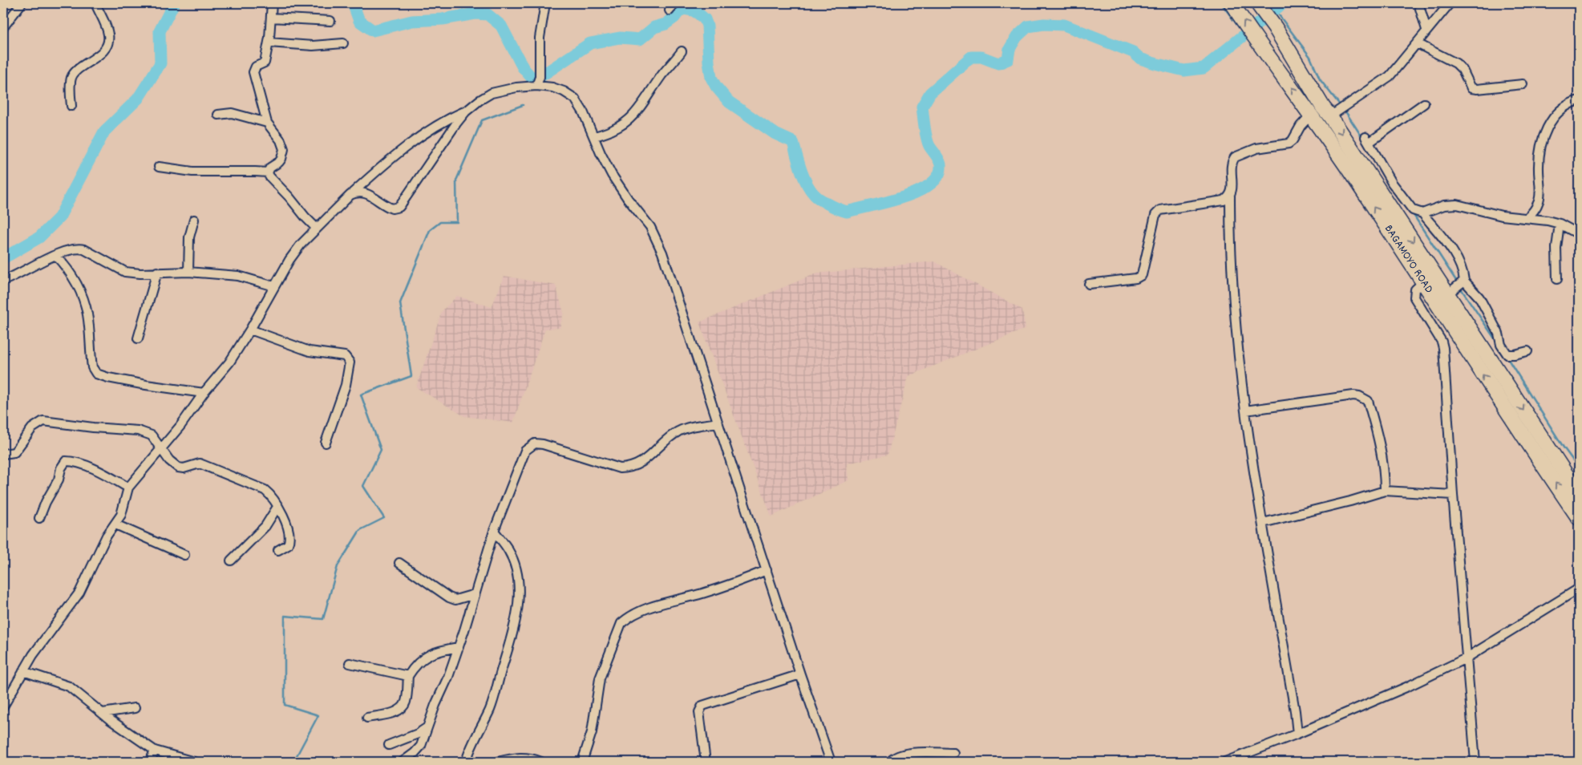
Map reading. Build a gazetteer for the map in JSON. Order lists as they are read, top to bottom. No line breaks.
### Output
{"streets":{"highway":["BAGAMOYO ROAD"]}}
